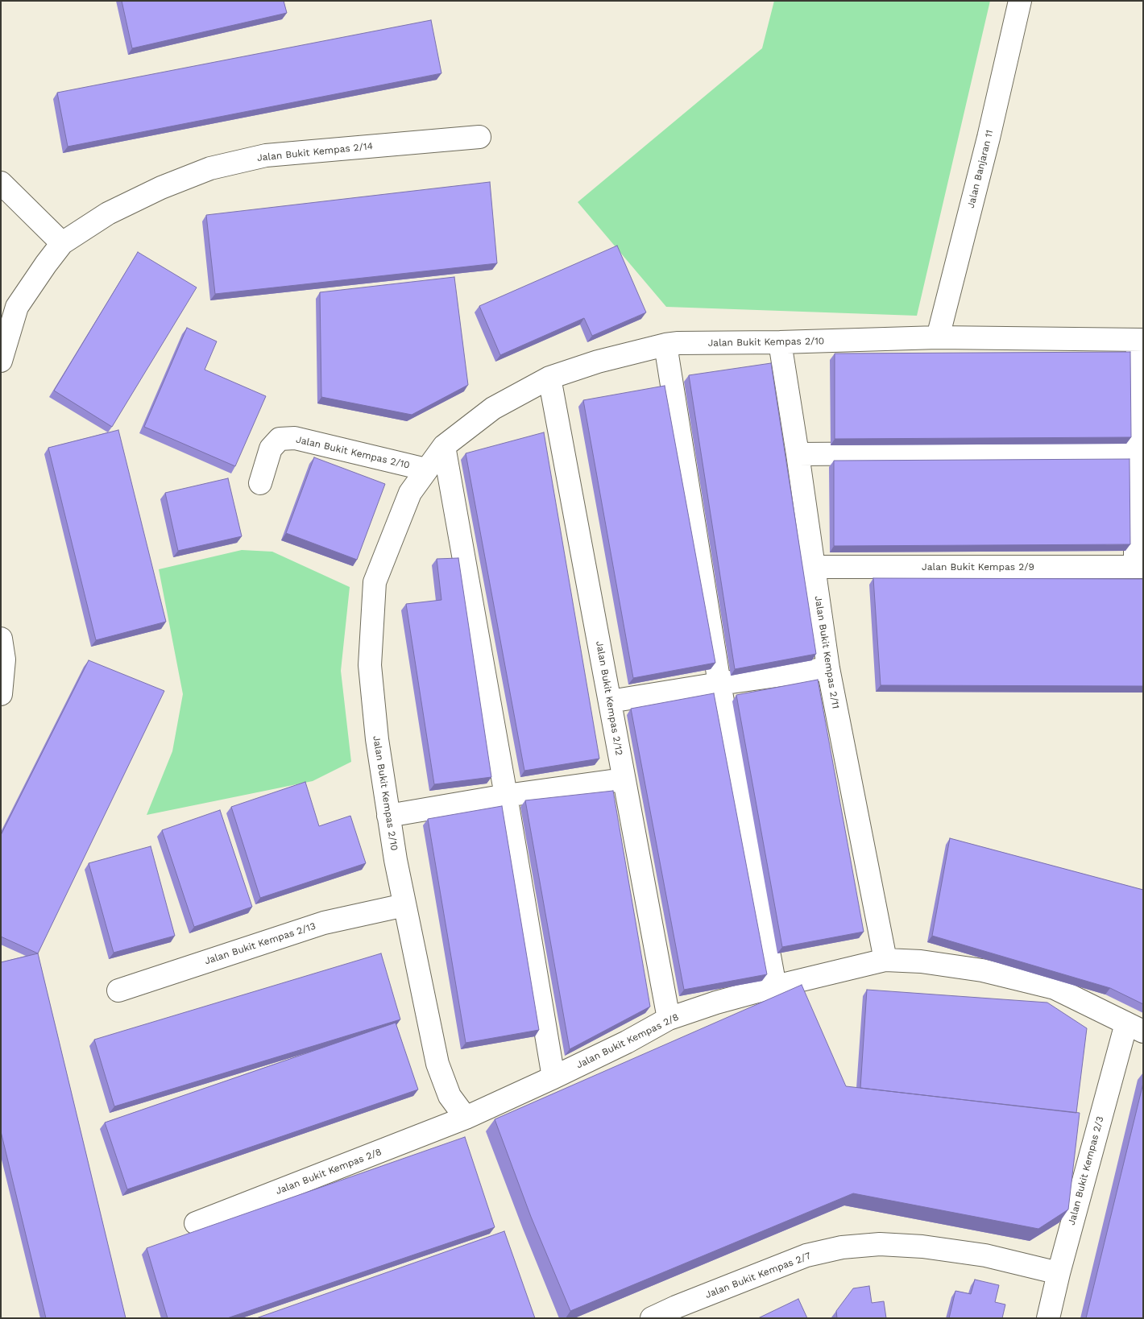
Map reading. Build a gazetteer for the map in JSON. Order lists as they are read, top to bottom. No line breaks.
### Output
{"streets":{"street":["Jalan Bukit Kempas 2/14","Jalan Banjaran 11","Jalan Bukit Kempas 2/10","Jalan Bukit Kempas 2/9","Jalan Bukit Kempas 2/11","Jalan Bukit Kempas 2/12","Jalan Bukit Kempas 2/13","Jalan Bukit Kempas 2/8","Jalan Bukit Kempas 2/3","Jalan Bukit Kempas 2/7"]},"crossings":[["Jalan Banjaran 11","Jalan Bukit Kempas 2/10"],["Jalan Bukit Kempas 2/10","Jalan Bukit Kempas 2/11"],["Jalan Bukit Kempas 2/10","Jalan Bukit Kempas 2/12"],["Jalan Bukit Kempas 2/10","Jalan Bukit Kempas 2/13"],["Jalan Bukit Kempas 2/10","Jalan Bukit Kempas 2/8"],["Jalan Bukit Kempas 2/9","Jalan Bukit Kempas 2/11"],["Jalan Bukit Kempas 2/11","Jalan Bukit Kempas 2/8"],["Jalan Bukit Kempas 2/12","Jalan Bukit Kempas 2/8"],["Jalan Bukit Kempas 2/8","Jalan Bukit Kempas 2/3"],["Jalan Bukit Kempas 2/3","Jalan Bukit Kempas 2/7"]]}
